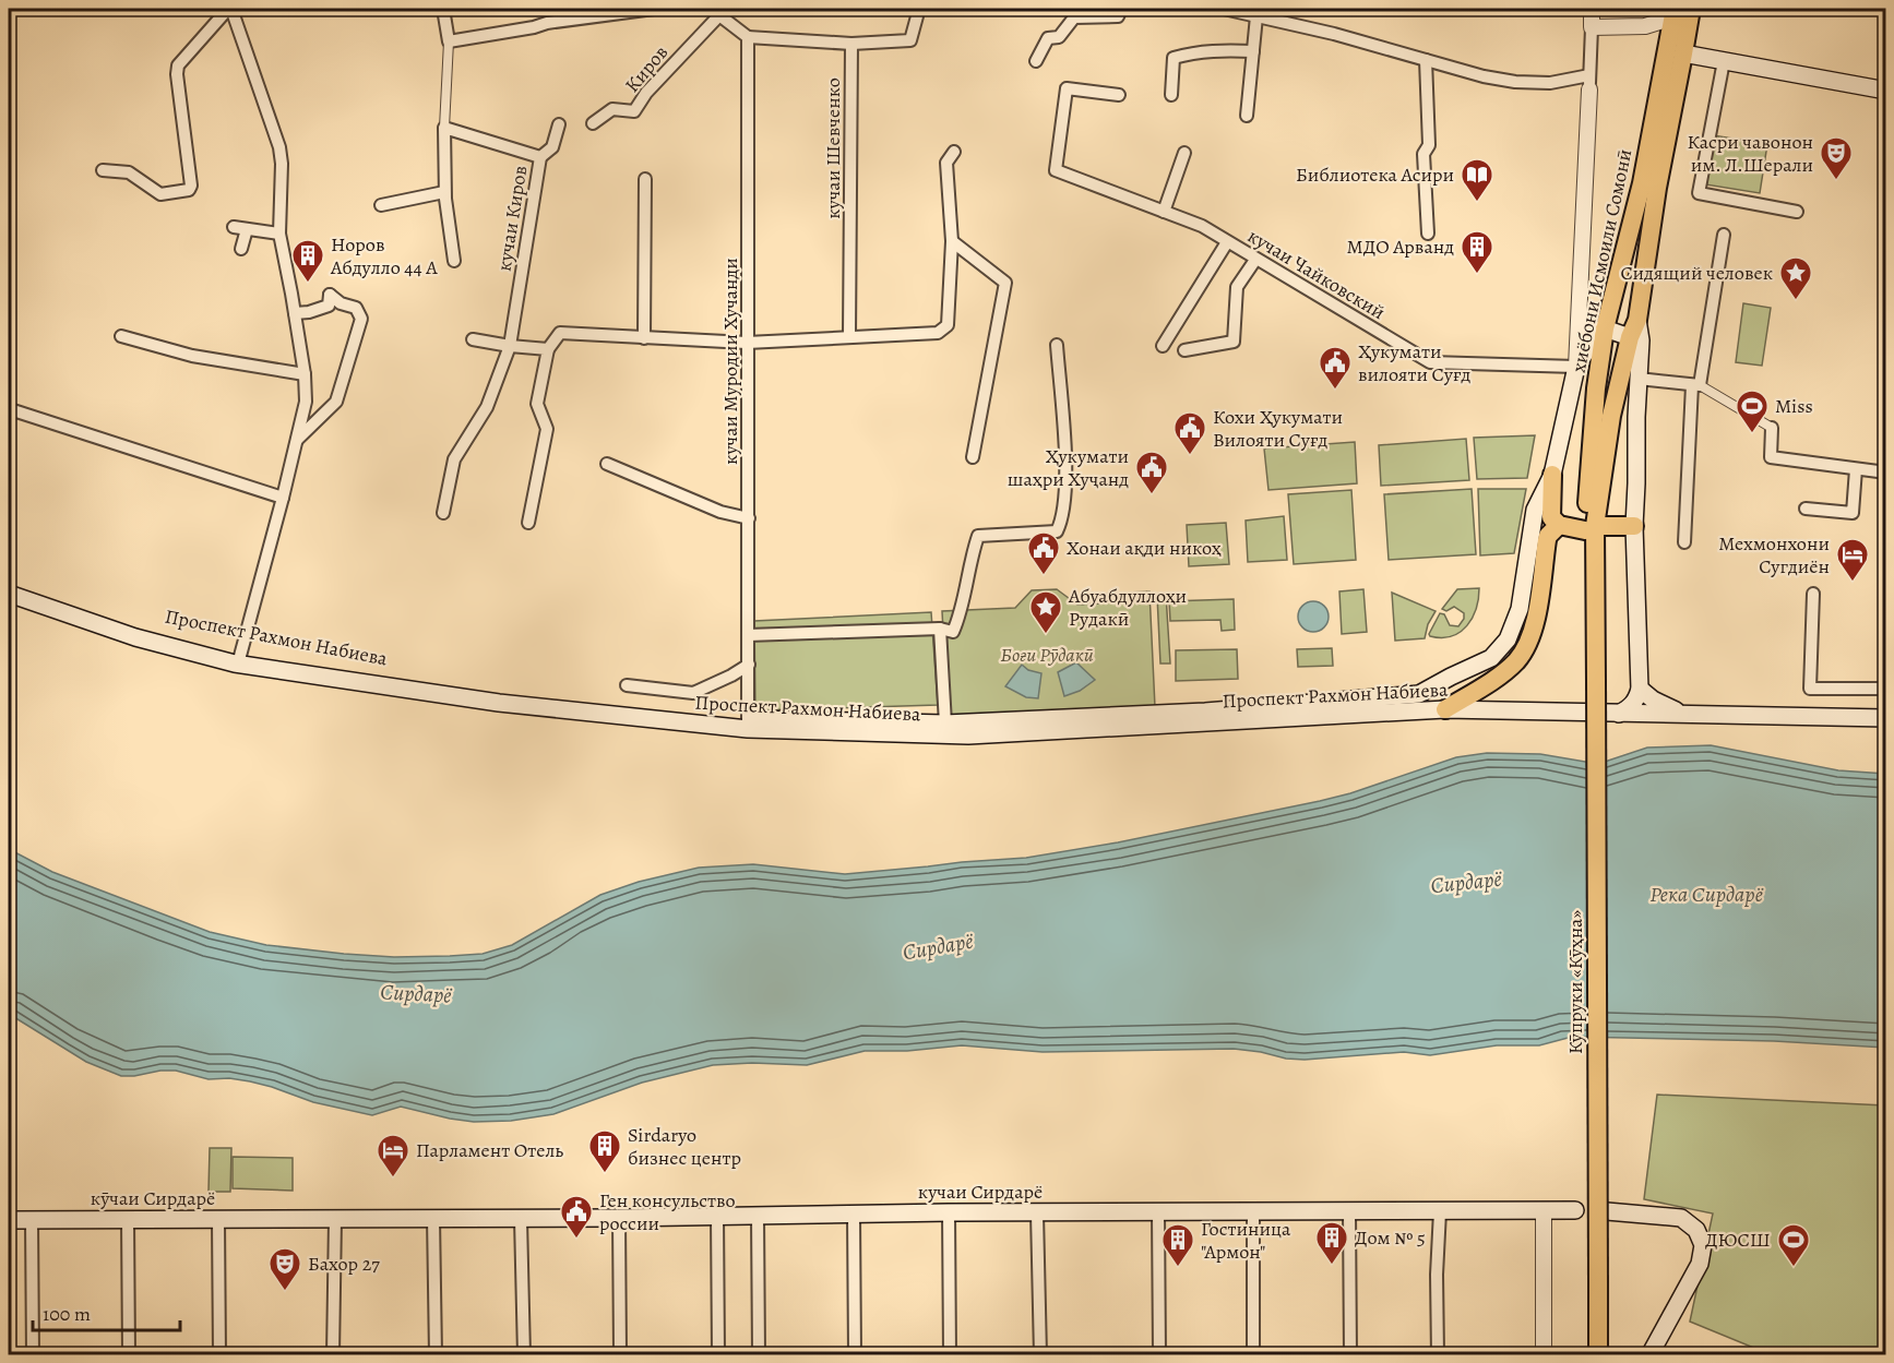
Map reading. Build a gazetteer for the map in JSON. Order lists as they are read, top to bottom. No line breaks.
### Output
{"streets":{"main road":["хиёбони Исмоили Сомонӣ","Проспект Рахмон Набиева","Кӯпруки «Кӯҳна»","кучаи Сирдарё","кӯчаи Сирдарё"],"street":["Киров","кучаи Шевченко","кучаи Киров","кучаи Чайковский","кучаи Муродии Хучанди"]},"crossings":[["хиёбони Исмоили Сомонӣ","Проспект Рахмон Набиева"],["хиёбони Исмоили Сомонӣ","Кӯпруки «Кӯҳна»"],["кучаи Чайковский","Проспект Рахмон Набиева"],["кучаи Муродии Хучанди","Проспект Рахмон Набиева"],["кучаи Сирдарё","кӯчаи Сирдарё"]],"water":["Сирдарё","Река Сирдарё"],"parks":["Боғи Рӯдакӣ"],"places":{"theatre":["Касри чавонон им. Л.Шерали","Бахор 27"],"library":["Библиотека Асири"],"building":["МДО Арванд","Норов Абдулло 44 А","Sirdaryo бизнес центр","Дом № 5","Гостиница \"Армон\""],"place":["Сидящий человек","Абуабдуллоҳи Рудакӣ"],"public building":["Ҳукумати вилояти Суғд","Кохи Ҳукумати Вилояти Суғд","Ҳукумати шаҳри Хуҷанд","Хонаи ақди никоҳ","Ген консульство россии"],"sports":["Miss","ДЮСШ"],"hotel":["Мехмонхони Сугдиён","Парламент Отель"]},"scale_bar":"100 m"}
